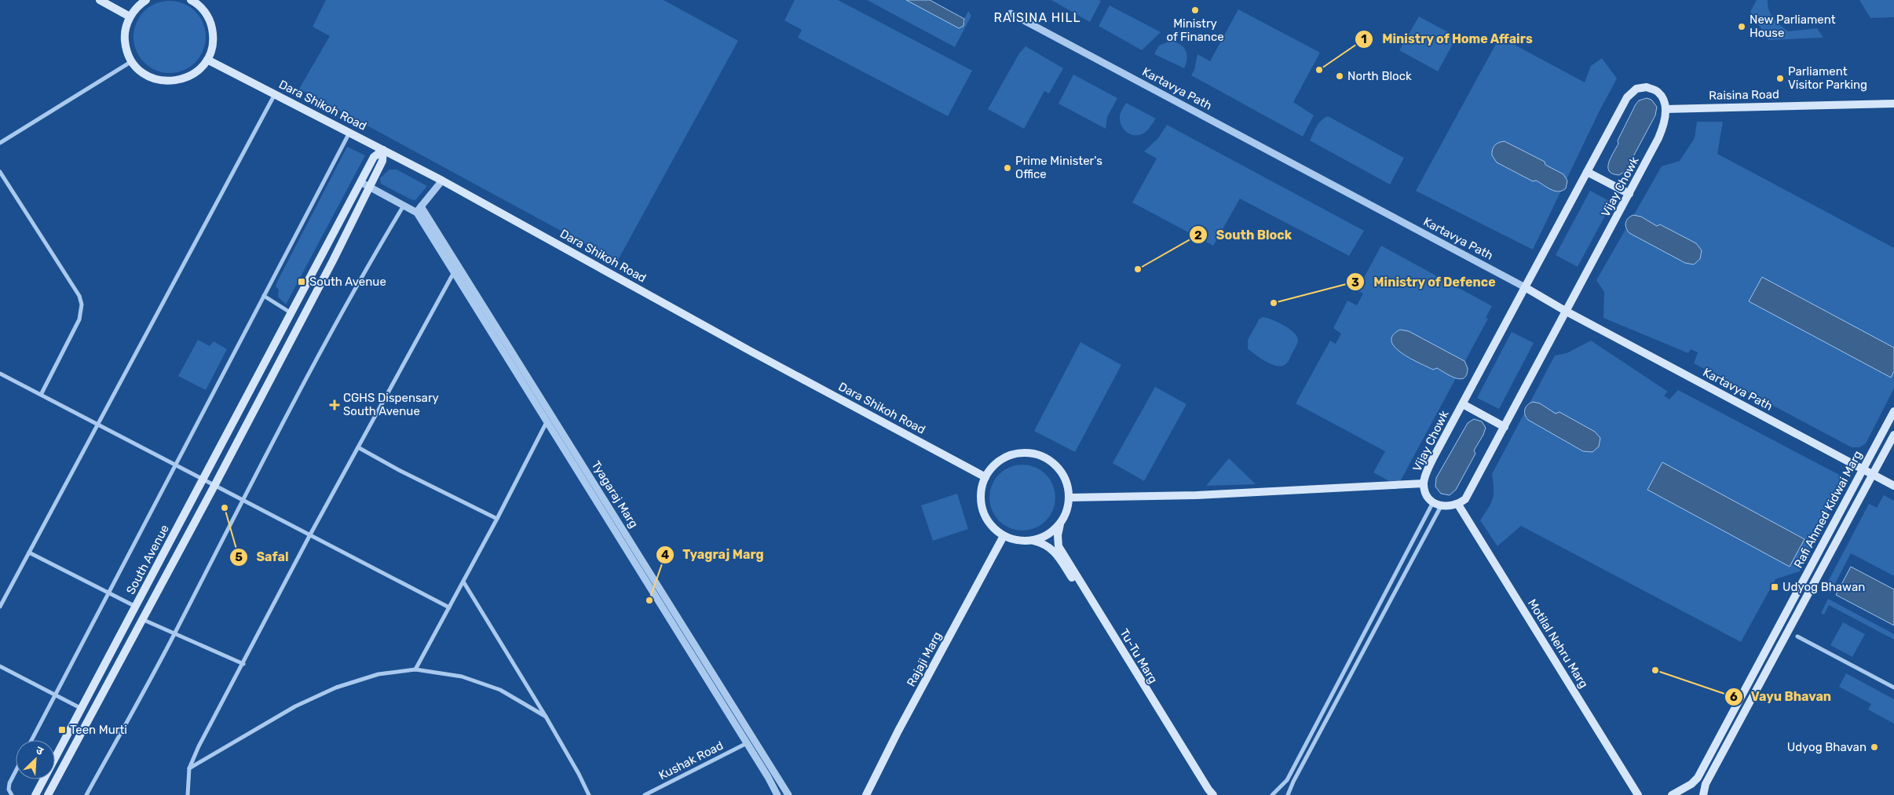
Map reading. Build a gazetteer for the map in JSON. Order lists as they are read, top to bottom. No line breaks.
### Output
{"streets":{"main road":["Kartavya Path","Raisina Road","Dara Shikoh Road","Vijay Chowk","Rafi Ahmed Kidwai Marg","South Avenue","Motilal Nehru Marg","Tu-Tu Marg","Rajaji Marg"],"street":["Tyagaraj Marg","Kushak Road"]},"crossings":[["Kartavya Path","Vijay Chowk"],["Kartavya Path","Rafi Ahmed Kidwai Marg"],["Raisina Road","Vijay Chowk"],["Dara Shikoh Road","South Avenue"],["Dara Shikoh Road","Tu-Tu Marg"],["Dara Shikoh Road","Rajaji Marg"],["Vijay Chowk","Motilal Nehru Marg"],["Tyagaraj Marg","Kushak Road"],["Tu-Tu Marg","Rajaji Marg"]],"districts":["RAISINA HILL"],"places":{"other":["Ministry of Finance","New Parliament House","Ministry of Home Affairs","North Block","Parliament Visitor Parking","Prime Minister's Office","South Block","Ministry of Defence","Safal","Tyagraj Marg","Vayu Bhavan","Udyog Bhavan"],"transit":["South Avenue","Udyog Bhawan","Teen Murti"],"health":["CGHS Dispensary South Avenue"]},"north":"top right"}
